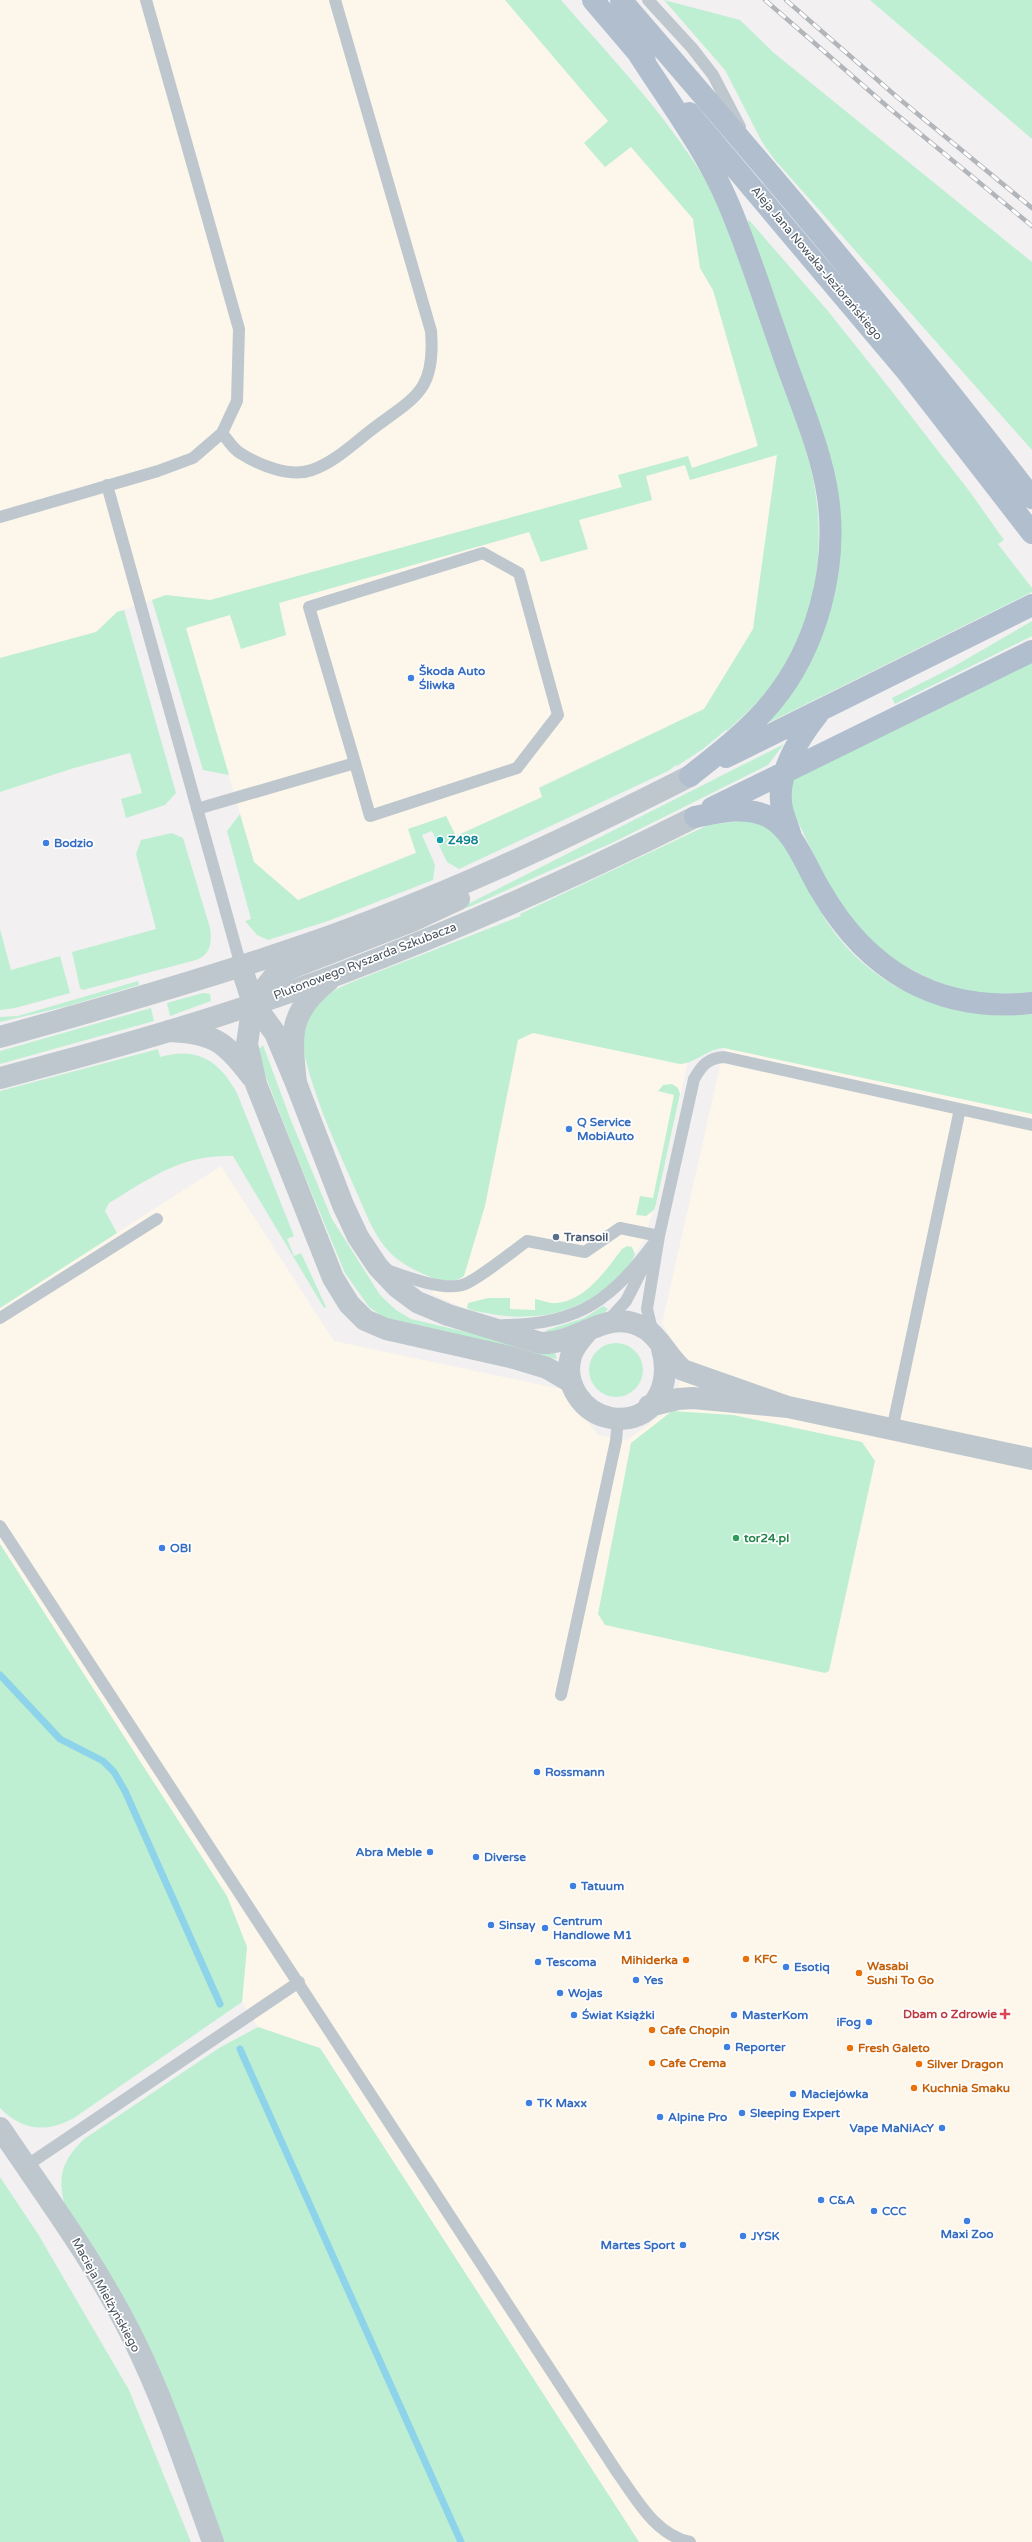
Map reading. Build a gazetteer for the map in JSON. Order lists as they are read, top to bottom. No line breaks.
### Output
{"streets":{"main road":["Aleja Jana Nowaka-Jeziorańskiego"],"street":["Plutonowego Ryszarda Szkubacza","Macieja Mielżyńskiego"]},"places":{"other":["Škoda Auto Śliwka","Z498","Bodzio","Q Service MobiAuto","Transoil","tor24.pl","OBI","Rossmann","Abra Meble","Diverse","Tatuum","Sinsay","Centrum Handlowe M1","KFC","Mihiderka","Tescoma","Esotiq","Wasabi Sushi To Go","Yes","Wojas","Świat Książki","MasterKom","iFog","Cafe Chopin","Reporter","Fresh Galeto","Cafe Crema","Silver Dragon","Kuchnia Smaku","Maciejówka","TK Maxx","Sleeping Expert","Alpine Pro","Vape MaNiAcY","C&A","CCC","Maxi Zoo","JYSK","Martes Sport"],"health":["Dbam o Zdrowie"]}}
